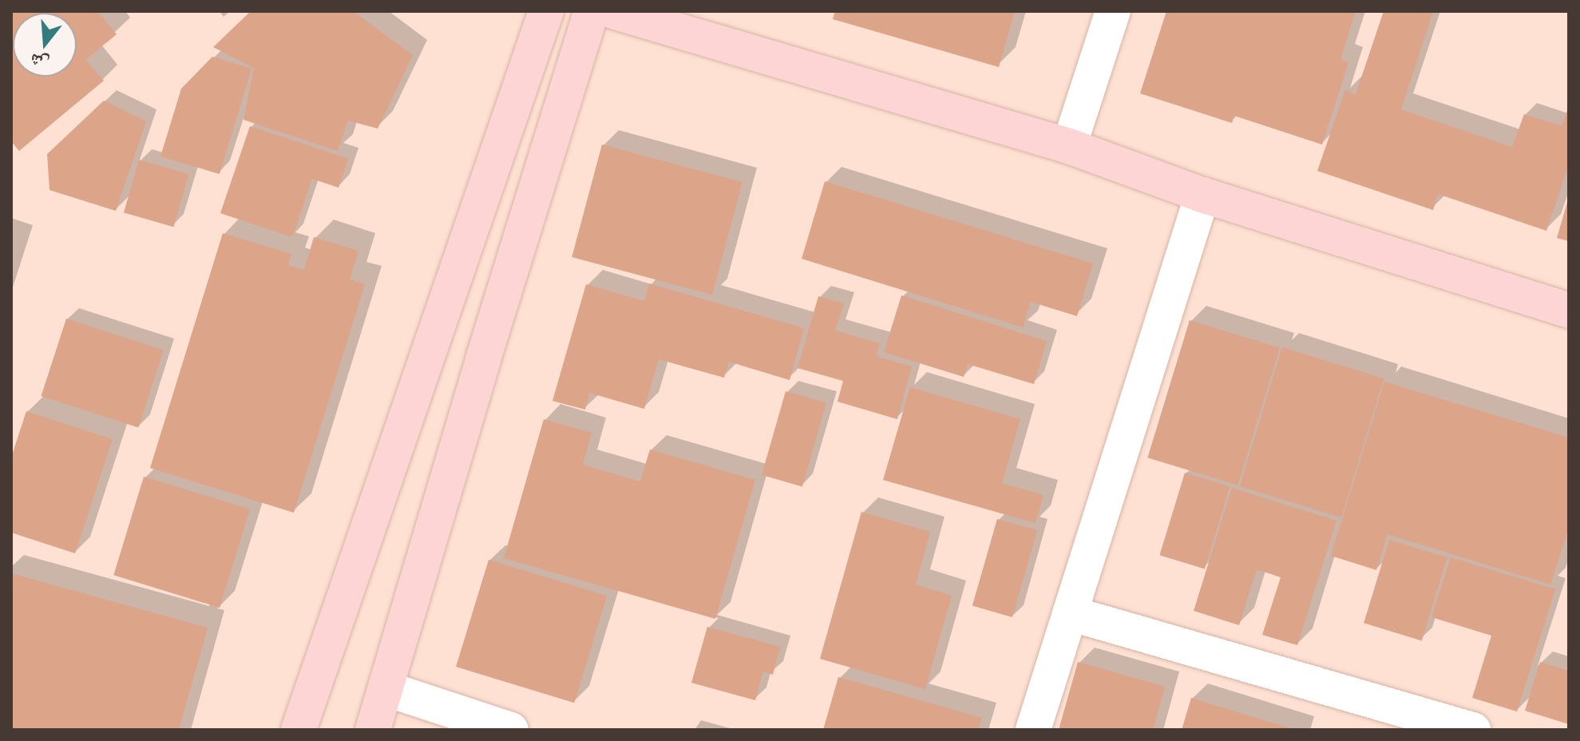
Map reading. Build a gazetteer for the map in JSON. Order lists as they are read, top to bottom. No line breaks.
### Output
{"north":"bottom"}
